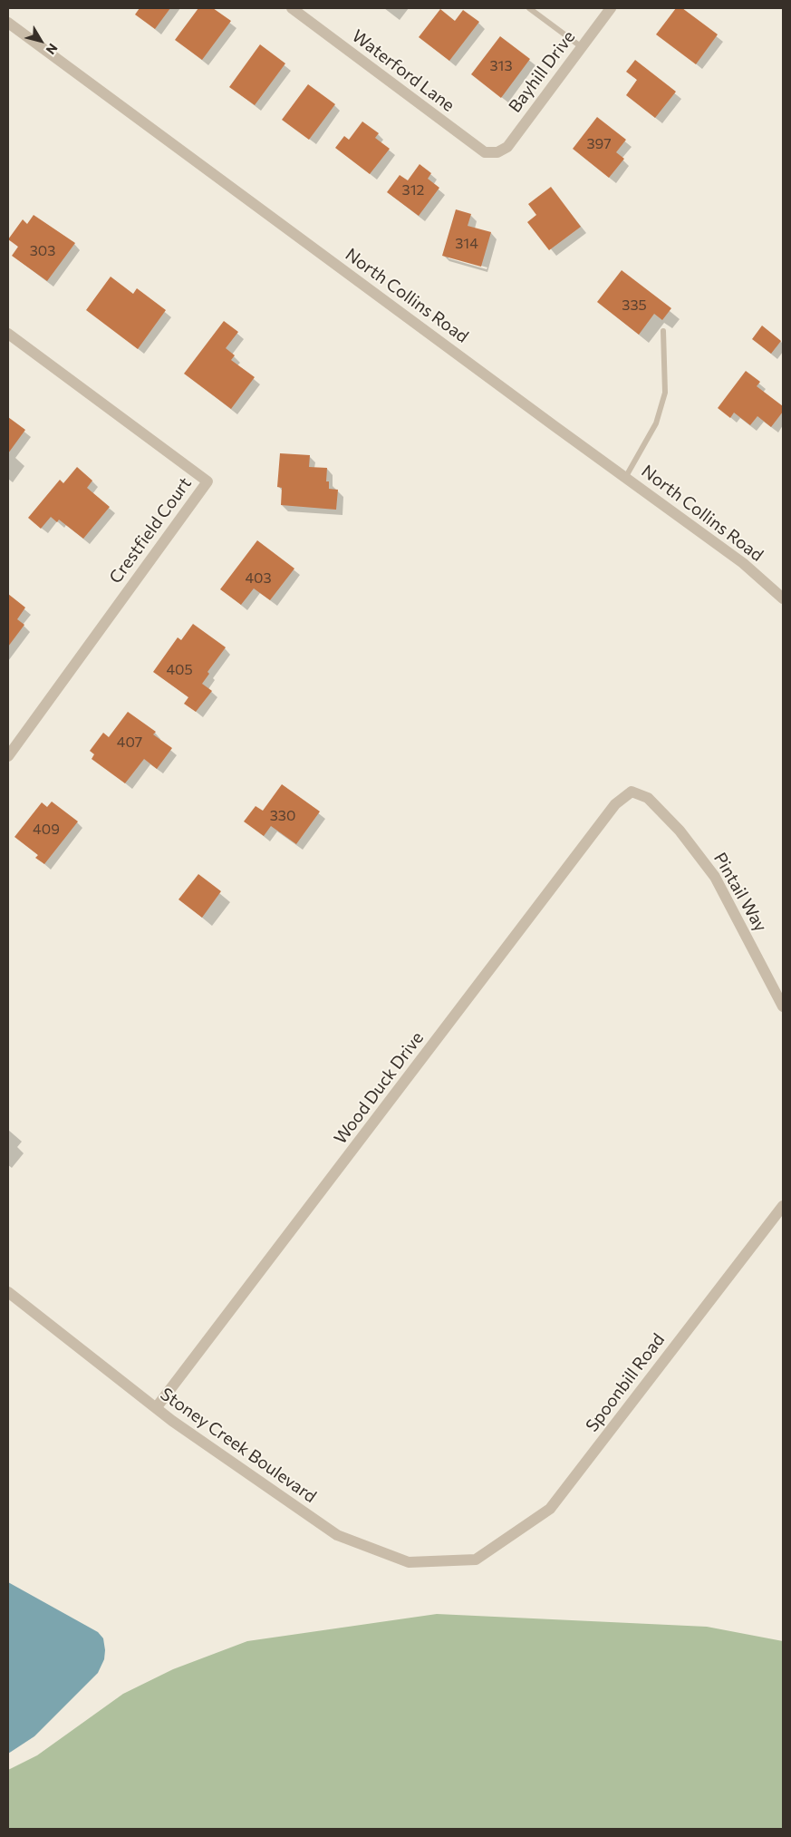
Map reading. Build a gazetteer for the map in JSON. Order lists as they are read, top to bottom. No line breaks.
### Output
{"streets":{"street":["Waterford Lane","Bayhill Drive","North Collins Road","Crestfield Court","Pintail Way","Wood Duck Drive","Spoonbill Road","Stoney Creek Boulevard"]},"crossings":[["Waterford Lane","Bayhill Drive"],["Pintail Way","Wood Duck Drive"],["Wood Duck Drive","Stoney Creek Boulevard"],["Spoonbill Road","Stoney Creek Boulevard"]],"house_numbers":["313","397","312","314","303","335","403","405","407","330","409"],"north":"bottom right"}
